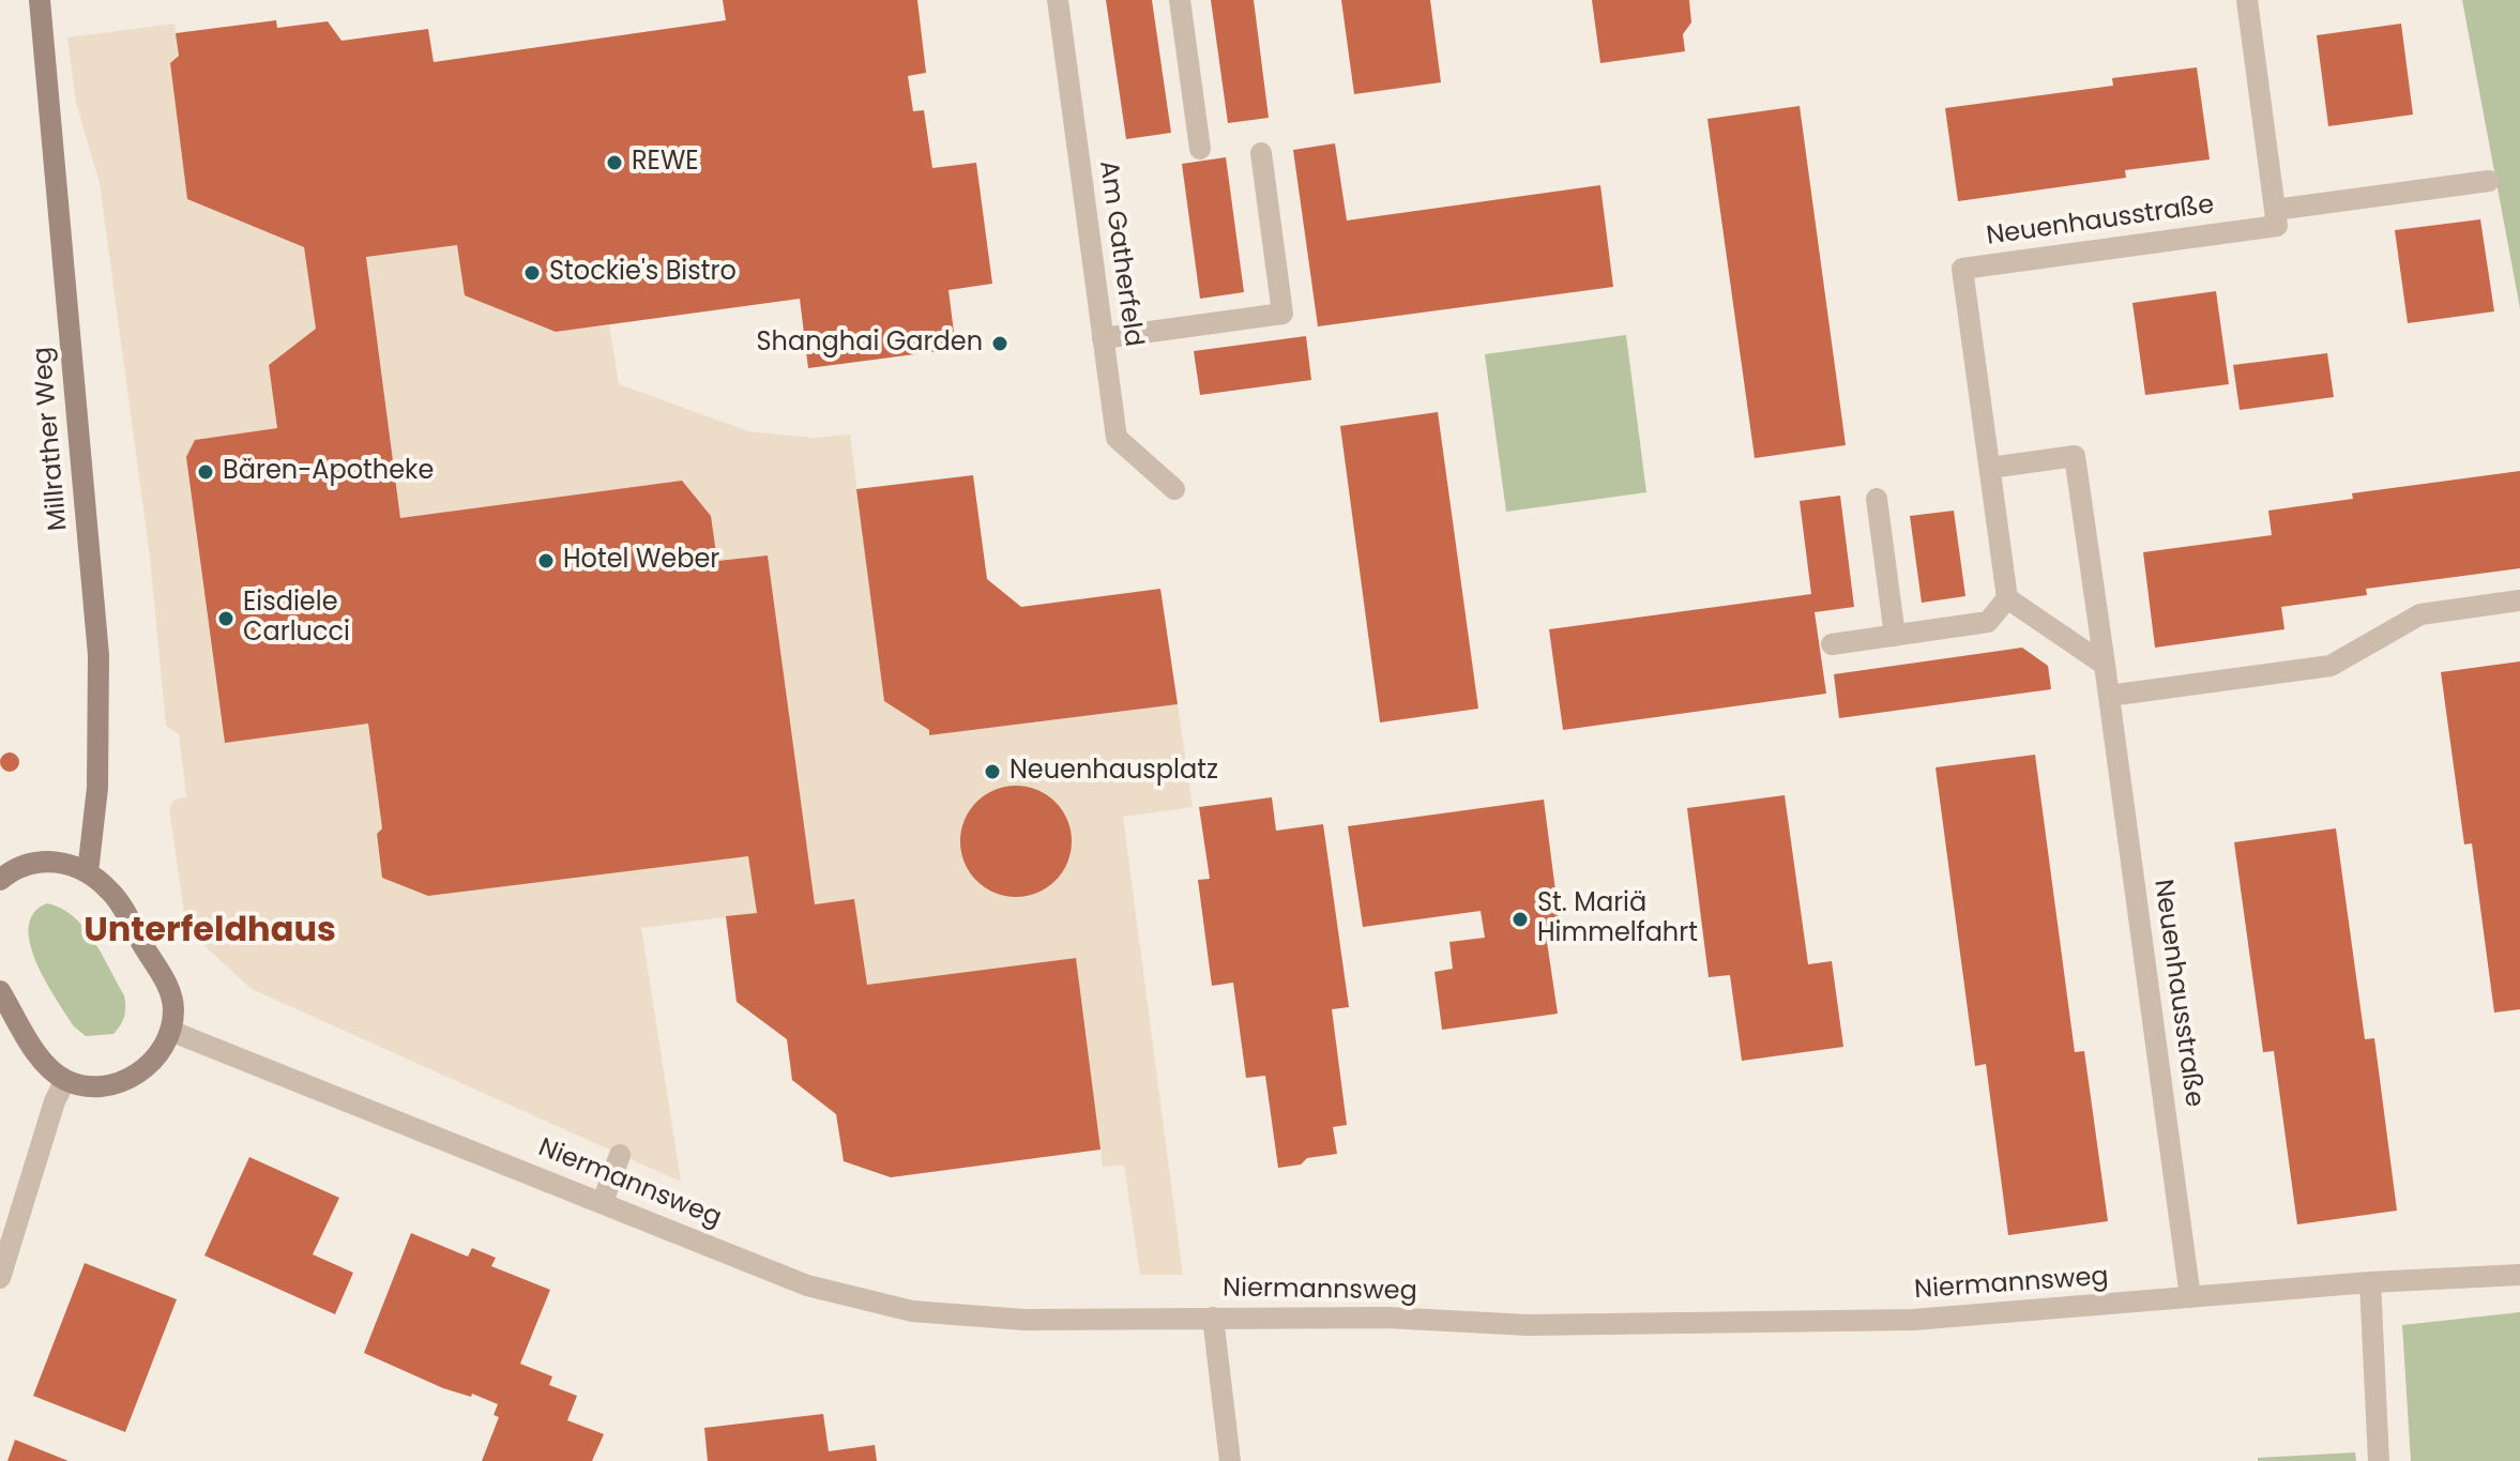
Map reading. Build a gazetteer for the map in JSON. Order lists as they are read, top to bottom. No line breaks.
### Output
{"streets":{"street":["Neuenhausstraße","Am Gatherfeld","Millrather Weg","Niermannsweg"]},"crossings":[["Neuenhausstraße","Niermannsweg"]],"districts":["Unterfeldhaus"],"places":["REWE","Stockie's Bistro","Shanghai Garden","Bären-Apotheke","Hotel Weber","Eisdiele Carlucci","Neuenhausplatz","St. Mariä Himmelfahrt"]}
